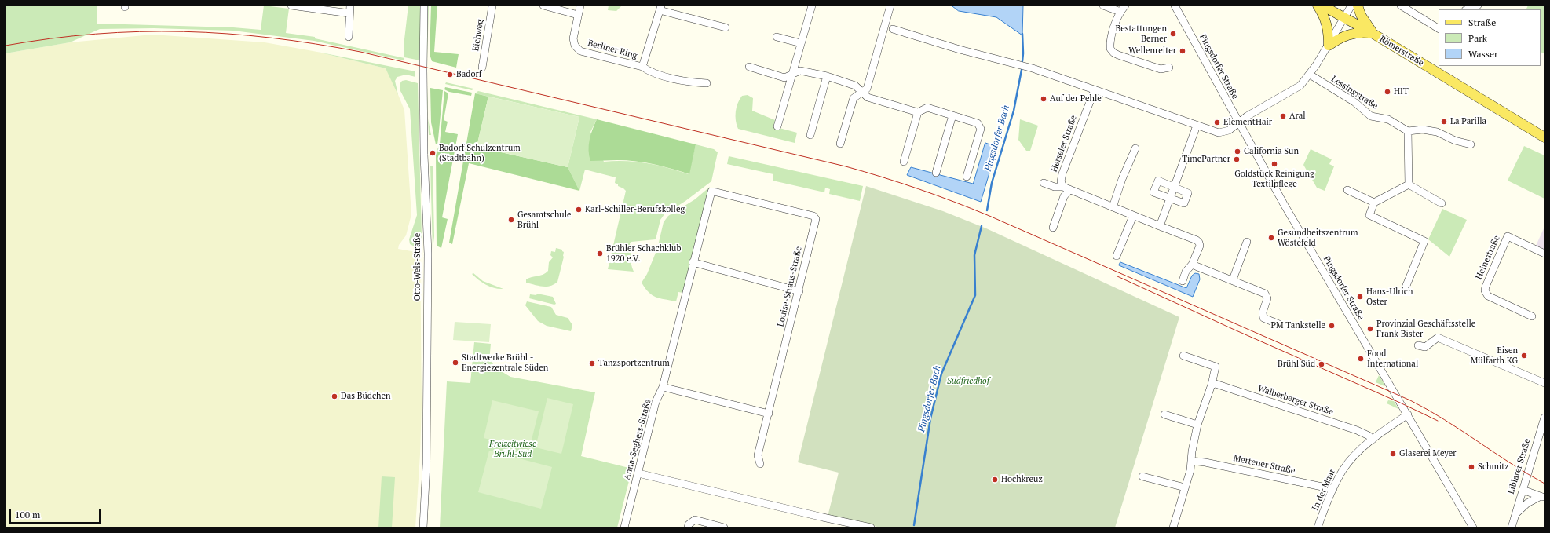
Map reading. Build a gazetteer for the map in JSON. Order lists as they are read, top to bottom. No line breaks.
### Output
{"streets":{"main road":["Römerstraße"],"street":["Eichweg","Berliner Ring","Pingsdorfer Straße","Lessingstraße","Herseler Straße","Heinestraße","Otto-Wels-Straße","Louise-Straus-Straße","Walberberger Straße","Anna-Seghers-Straße","Mertener Straße","Liblarer Straße","In der Maar"]},"crossings":[["Pingsdorfer Straße","In der Maar"],["Louise-Straus-Straße","Anna-Seghers-Straße"],["Walberberger Straße","In der Maar"],["Mertener Straße","In der Maar"]],"water":["Pingsdorfer Bach"],"parks":["Südfriedhof","Freizeitwiese Brühl-Süd"],"places":["Bestattungen Berner","Wellenreiter","Badorf","HIT","Auf der Pehle","Aral","La Parilla","ElementHair","California Sun","Badorf Schulzentrum (Stadtbahn)","TimePartner","Goldstück Reinigung Textilpflege","Karl-Schiller-Berufskolleg","Gesamtschule Brühl","Gesundheitszentrum Wöstefeld","Brühler Schachklub 1920 e.V.","Hans-Ulrich Oster","PM Tankstelle","Provinzial Geschäftsstelle Frank Bister","Eisen Mülfarth KG","Food International","Stadtwerke Brühl - Energiezentrale Süden","Tanzsportzentrum","Brühl Süd","Das Büdchen","Glaserei Meyer","Schmitz","Hochkreuz"],"legend":["Straße","Park","Wasser"],"scale_bar":"100 m"}
